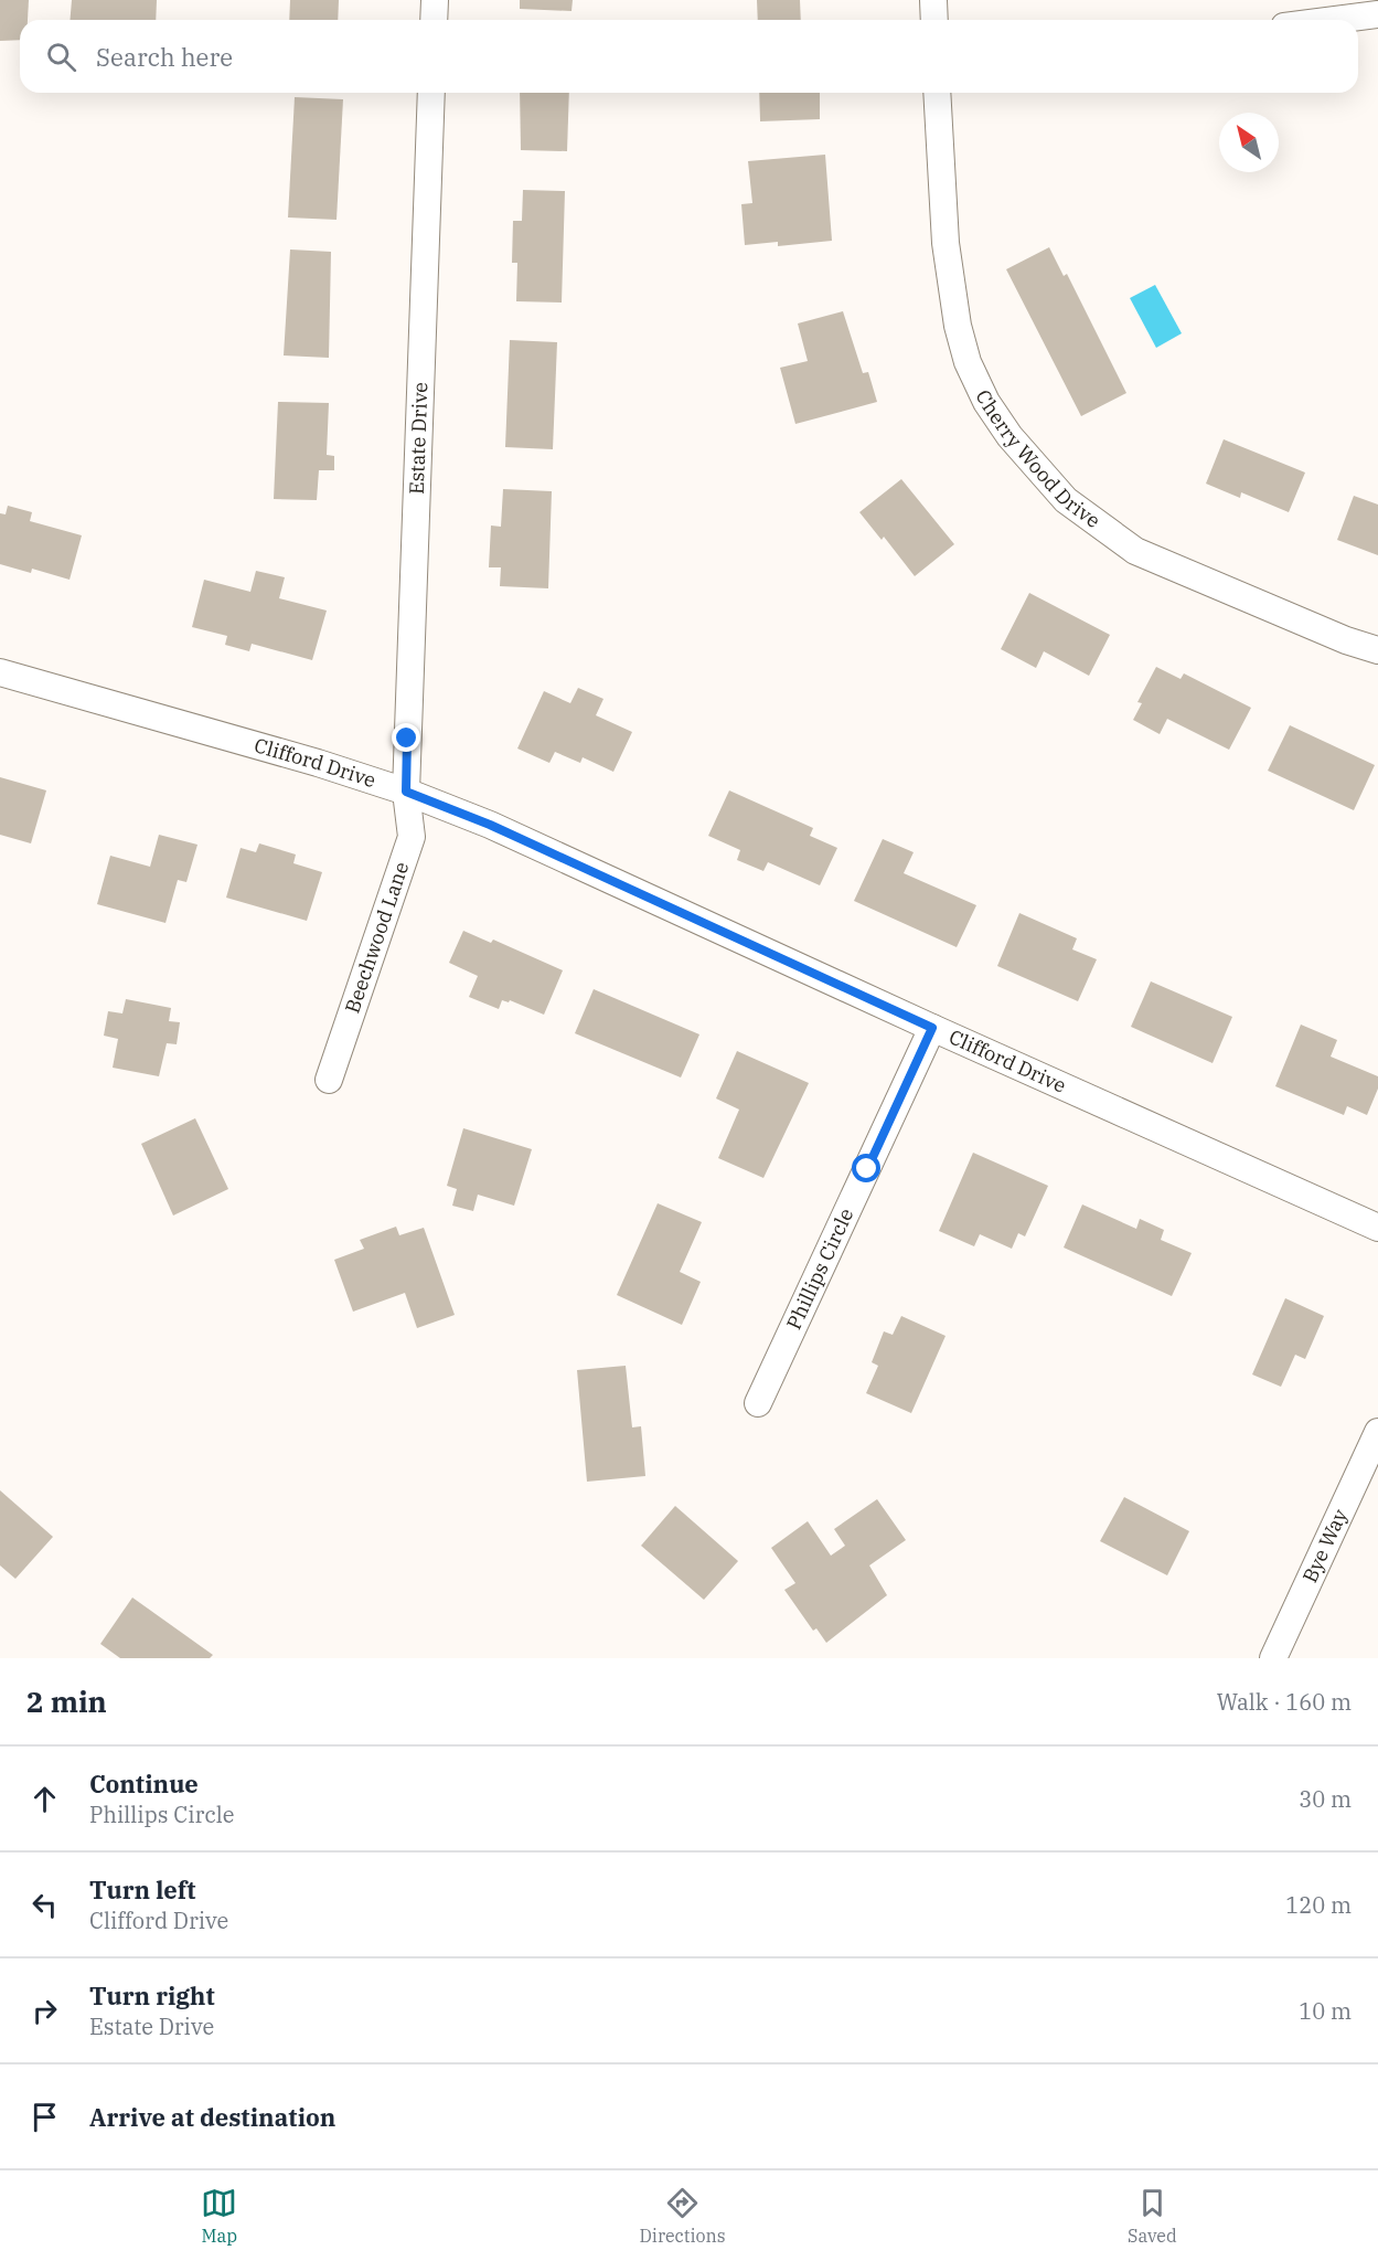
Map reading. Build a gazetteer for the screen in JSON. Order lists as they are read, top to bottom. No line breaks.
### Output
{"streets":{"street":["Estate Drive","Cherry Wood Drive","Clifford Drive","Beechwood Lane","Phillips Circle","Bye Way"]},"crossings":[["Estate Drive","Clifford Drive"],["Estate Drive","Beechwood Lane"],["Clifford Drive","Beechwood Lane"],["Clifford Drive","Phillips Circle"]],"north":"top left","page":{"search":"Search here","heading":["2 min","Walk · 160 m"],"list":[["Continue","Phillips Circle","30 m"],["Turn left","Clifford Drive","120 m"],["Turn right","Estate Drive","10 m"],"Arrive at destination"],"nav":["Map","Directions","Saved"]}}
